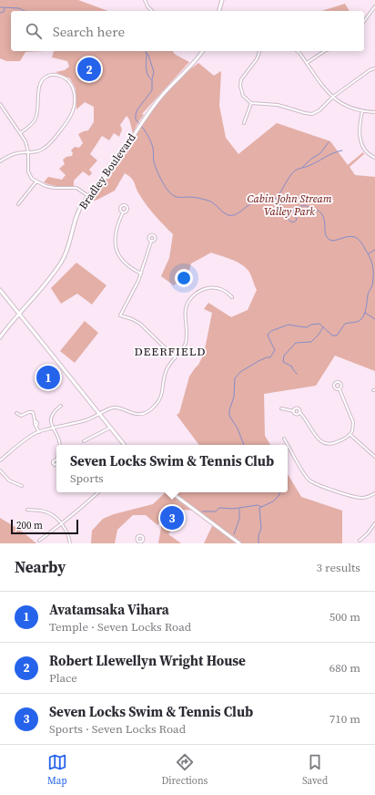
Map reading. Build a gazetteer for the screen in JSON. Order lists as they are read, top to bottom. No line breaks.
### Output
{"streets":{"main road":["Bradley Boulevard"]},"districts":["DEERFIELD"],"parks":["Cabin John Stream Valley Park"],"scale_bar":"200 m","page":{"search":"Search here","pins":["2","1","3"],"popup":["Seven Locks Swim & Tennis Club","Sports"],"scale":"200 m","heading":["Nearby","3 results"],"list":[{"mark":"1","name":"Avatamsaka Vihara","note":"Temple · Seven Locks Road","value":"500 m"},{"mark":"2","name":"Robert Llewellyn Wright House","note":"Place","value":"680 m"},{"mark":"3","name":"Seven Locks Swim & Tennis Club","note":"Sports · Seven Locks Road","value":"710 m"}],"nav":["Map","Directions","Saved"]}}
